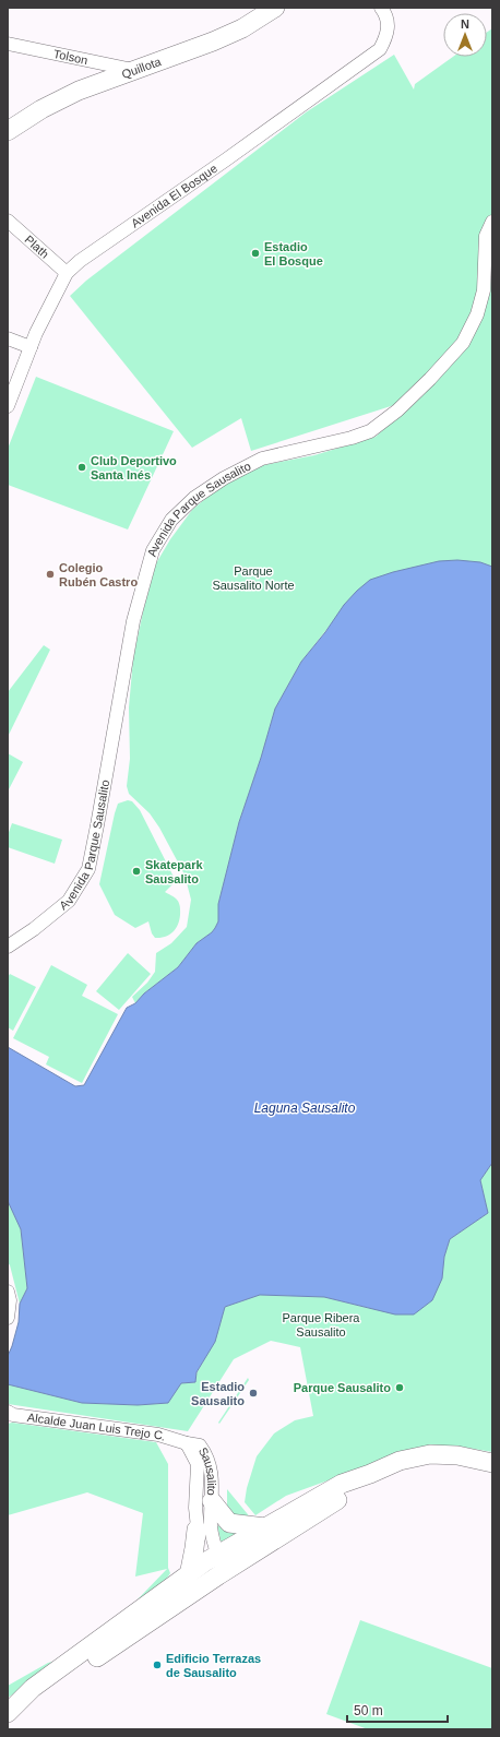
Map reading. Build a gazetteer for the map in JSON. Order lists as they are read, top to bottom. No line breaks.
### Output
{"streets":{"main road":["Quillota"],"street":["Tolson","Avenida El Bosque","Plath","Avenida Parque Sausalito","Alcalde Juan Luis Trejo C.","Sausalito"]},"crossings":[["Tolson","Quillota"],["Avenida El Bosque","Plath"],["Alcalde Juan Luis Trejo C.","Sausalito"]],"water":["Laguna Sausalito"],"parks":["Parque Sausalito Norte","Parque Ribera Sausalito"],"places":["Estadio El Bosque","Club Deportivo Santa Inés","Colegio Rubén Castro","Skatepark Sausalito","Parque Sausalito","Estadio Sausalito","Edificio Terrazas de Sausalito"],"scale_bar":"50 m","north":"top"}
